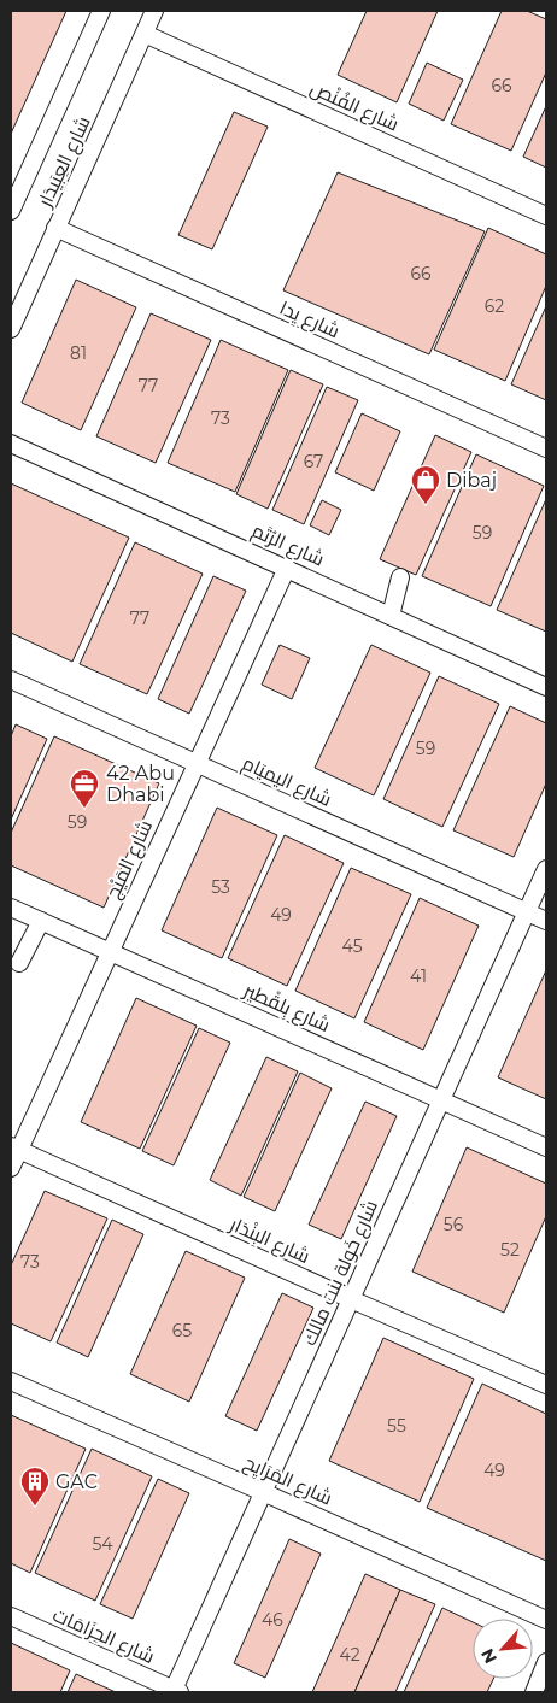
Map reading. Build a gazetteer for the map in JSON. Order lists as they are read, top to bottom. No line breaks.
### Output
{"streets":{"street":["شارع الفُنْص","شارع العِبَيدَار","شارع يِدا","شارع الرُتَم","شارع اليميَام","شارع المَيْج","شارع بِلقْطير","شارع البِنْدَار","شارع خَولة بنت مالك","شارع المَرَايِح","شارع الحِزَامَات"]},"crossings":[["شارع الفُنْص","شارع العِبَيدَار"],["شارع العِبَيدَار","شارع يِدا"],["شارع الرُتَم","شارع المَيْج"],["شارع اليميَام","شارع المَيْج"],["شارع اليميَام","شارع خَولة بنت مالك"],["شارع المَيْج","شارع بِلقْطير"],["شارع المَيْج","شارع البِنْدَار"],["شارع بِلقْطير","شارع خَولة بنت مالك"],["شارع البِنْدَار","شارع خَولة بنت مالك"],["شارع خَولة بنت مالك","شارع المَرَايِح"],["شارع خَولة بنت مالك","شارع الحِزَامَات"]],"places":{"shop":["Dibaj"],"office":["42 Abu Dhabi"],"building":["GAC"]},"house_numbers":["66","66","62","81","77","73","67","59","77","59","59","53","49","45","41","56","52","73","65","55","49","54","46","42"],"north":"bottom left"}
